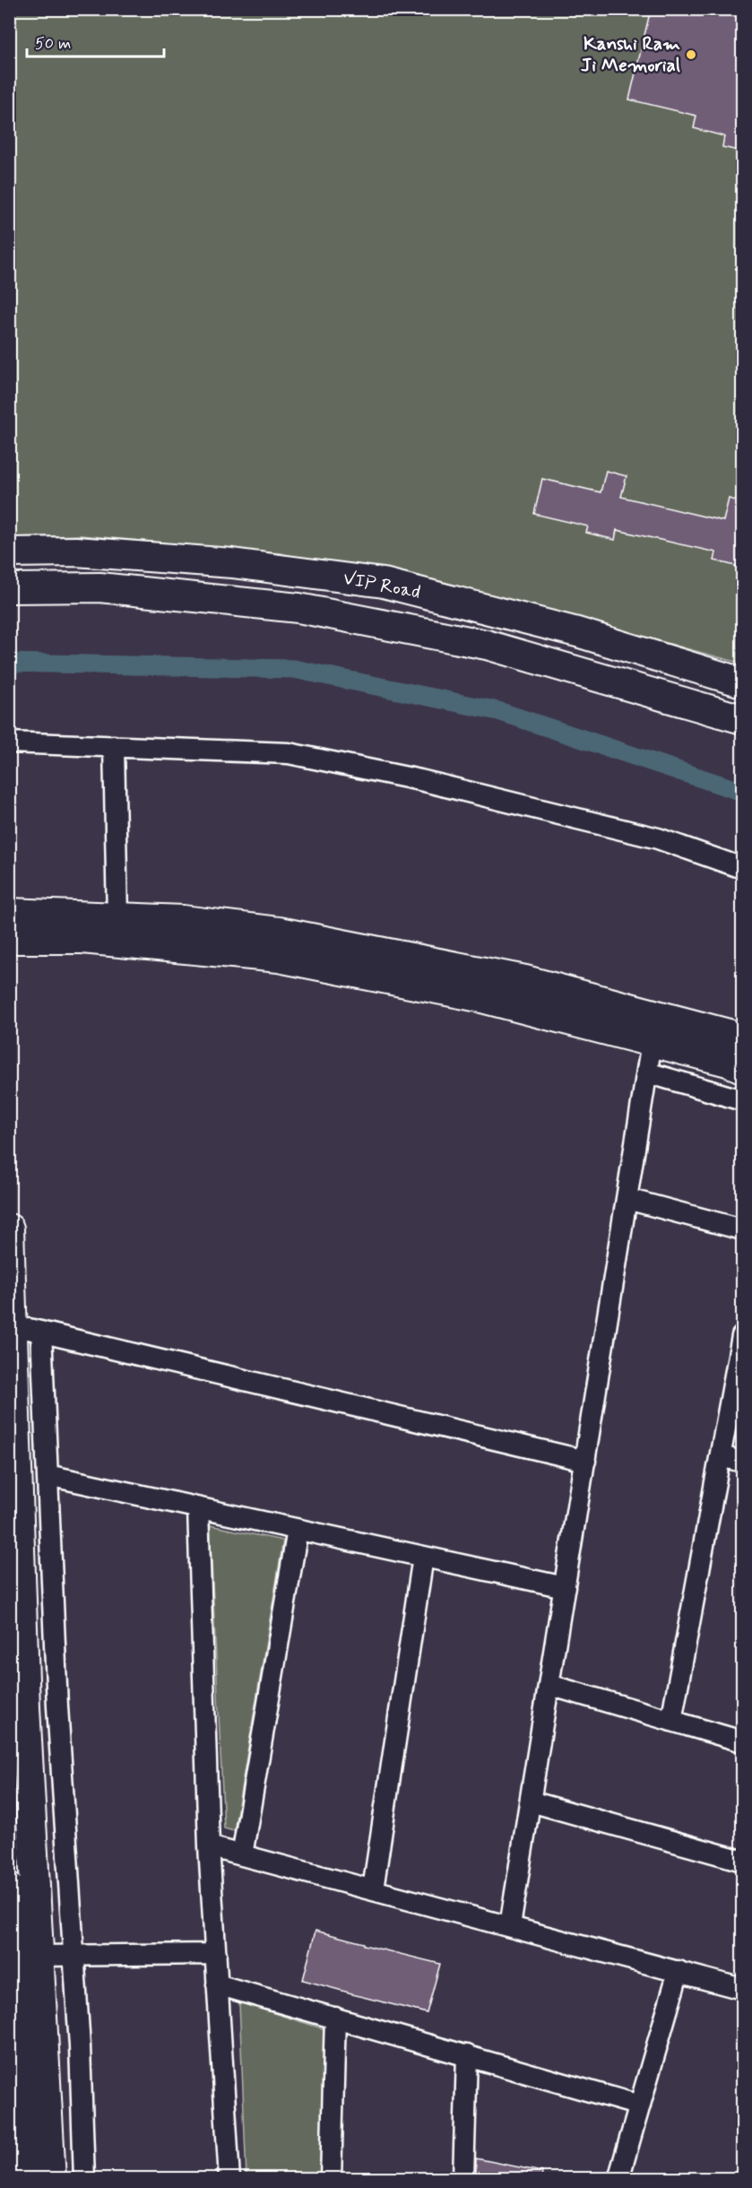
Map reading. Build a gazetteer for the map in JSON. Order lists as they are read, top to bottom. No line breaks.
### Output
{"streets":{"street":["VIP Road"]},"places":["Kanshi Ram Ji Memorial"],"scale_bar":"50 m"}
